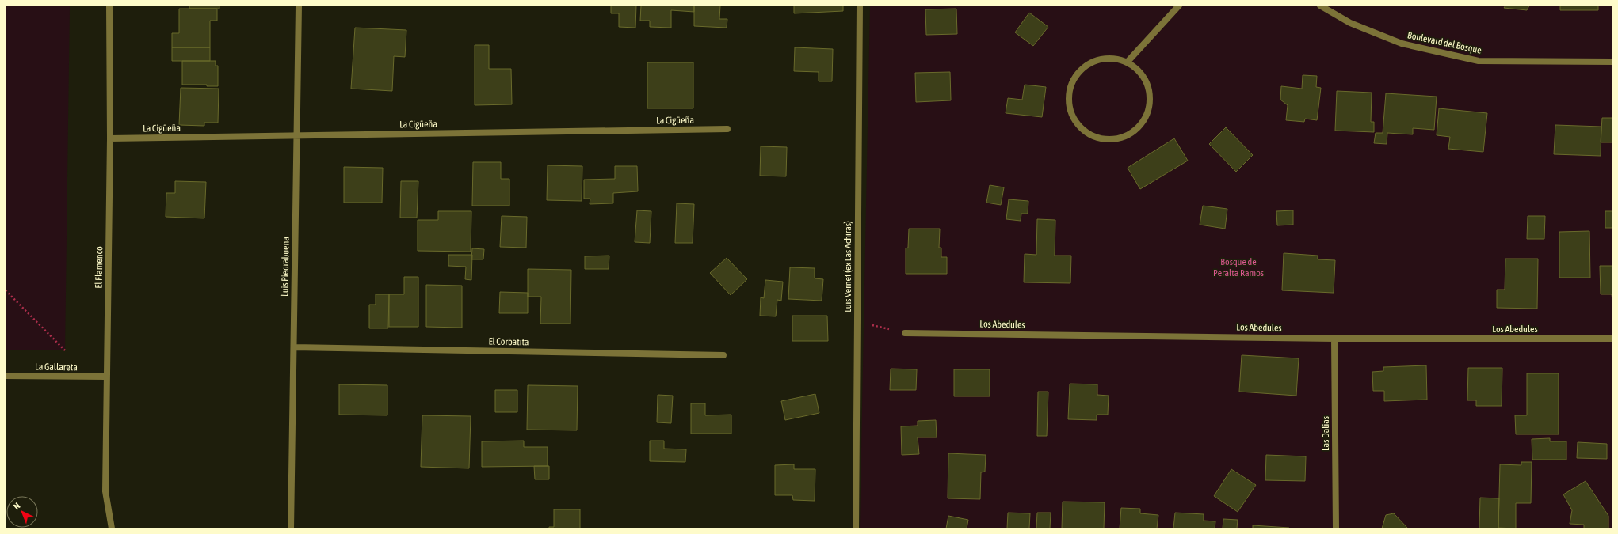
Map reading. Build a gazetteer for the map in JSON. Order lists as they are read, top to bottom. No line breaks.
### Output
{"streets":{"street":["Boulevard del Bosque","La Cigüeña","Luis Piedrabuena","Luis Vernet (ex Las Achiras)","El Flamenco","Los Abedules","El Corbatita","La Gallareta","Las Dalias"]},"crossings":[["La Cigüeña","Luis Piedrabuena"],["La Cigüeña","El Flamenco"],["Luis Piedrabuena","El Corbatita"],["El Flamenco","La Gallareta"],["Los Abedules","Las Dalias"]],"parks":["Bosque de Peralta Ramos"],"north":"top left"}
